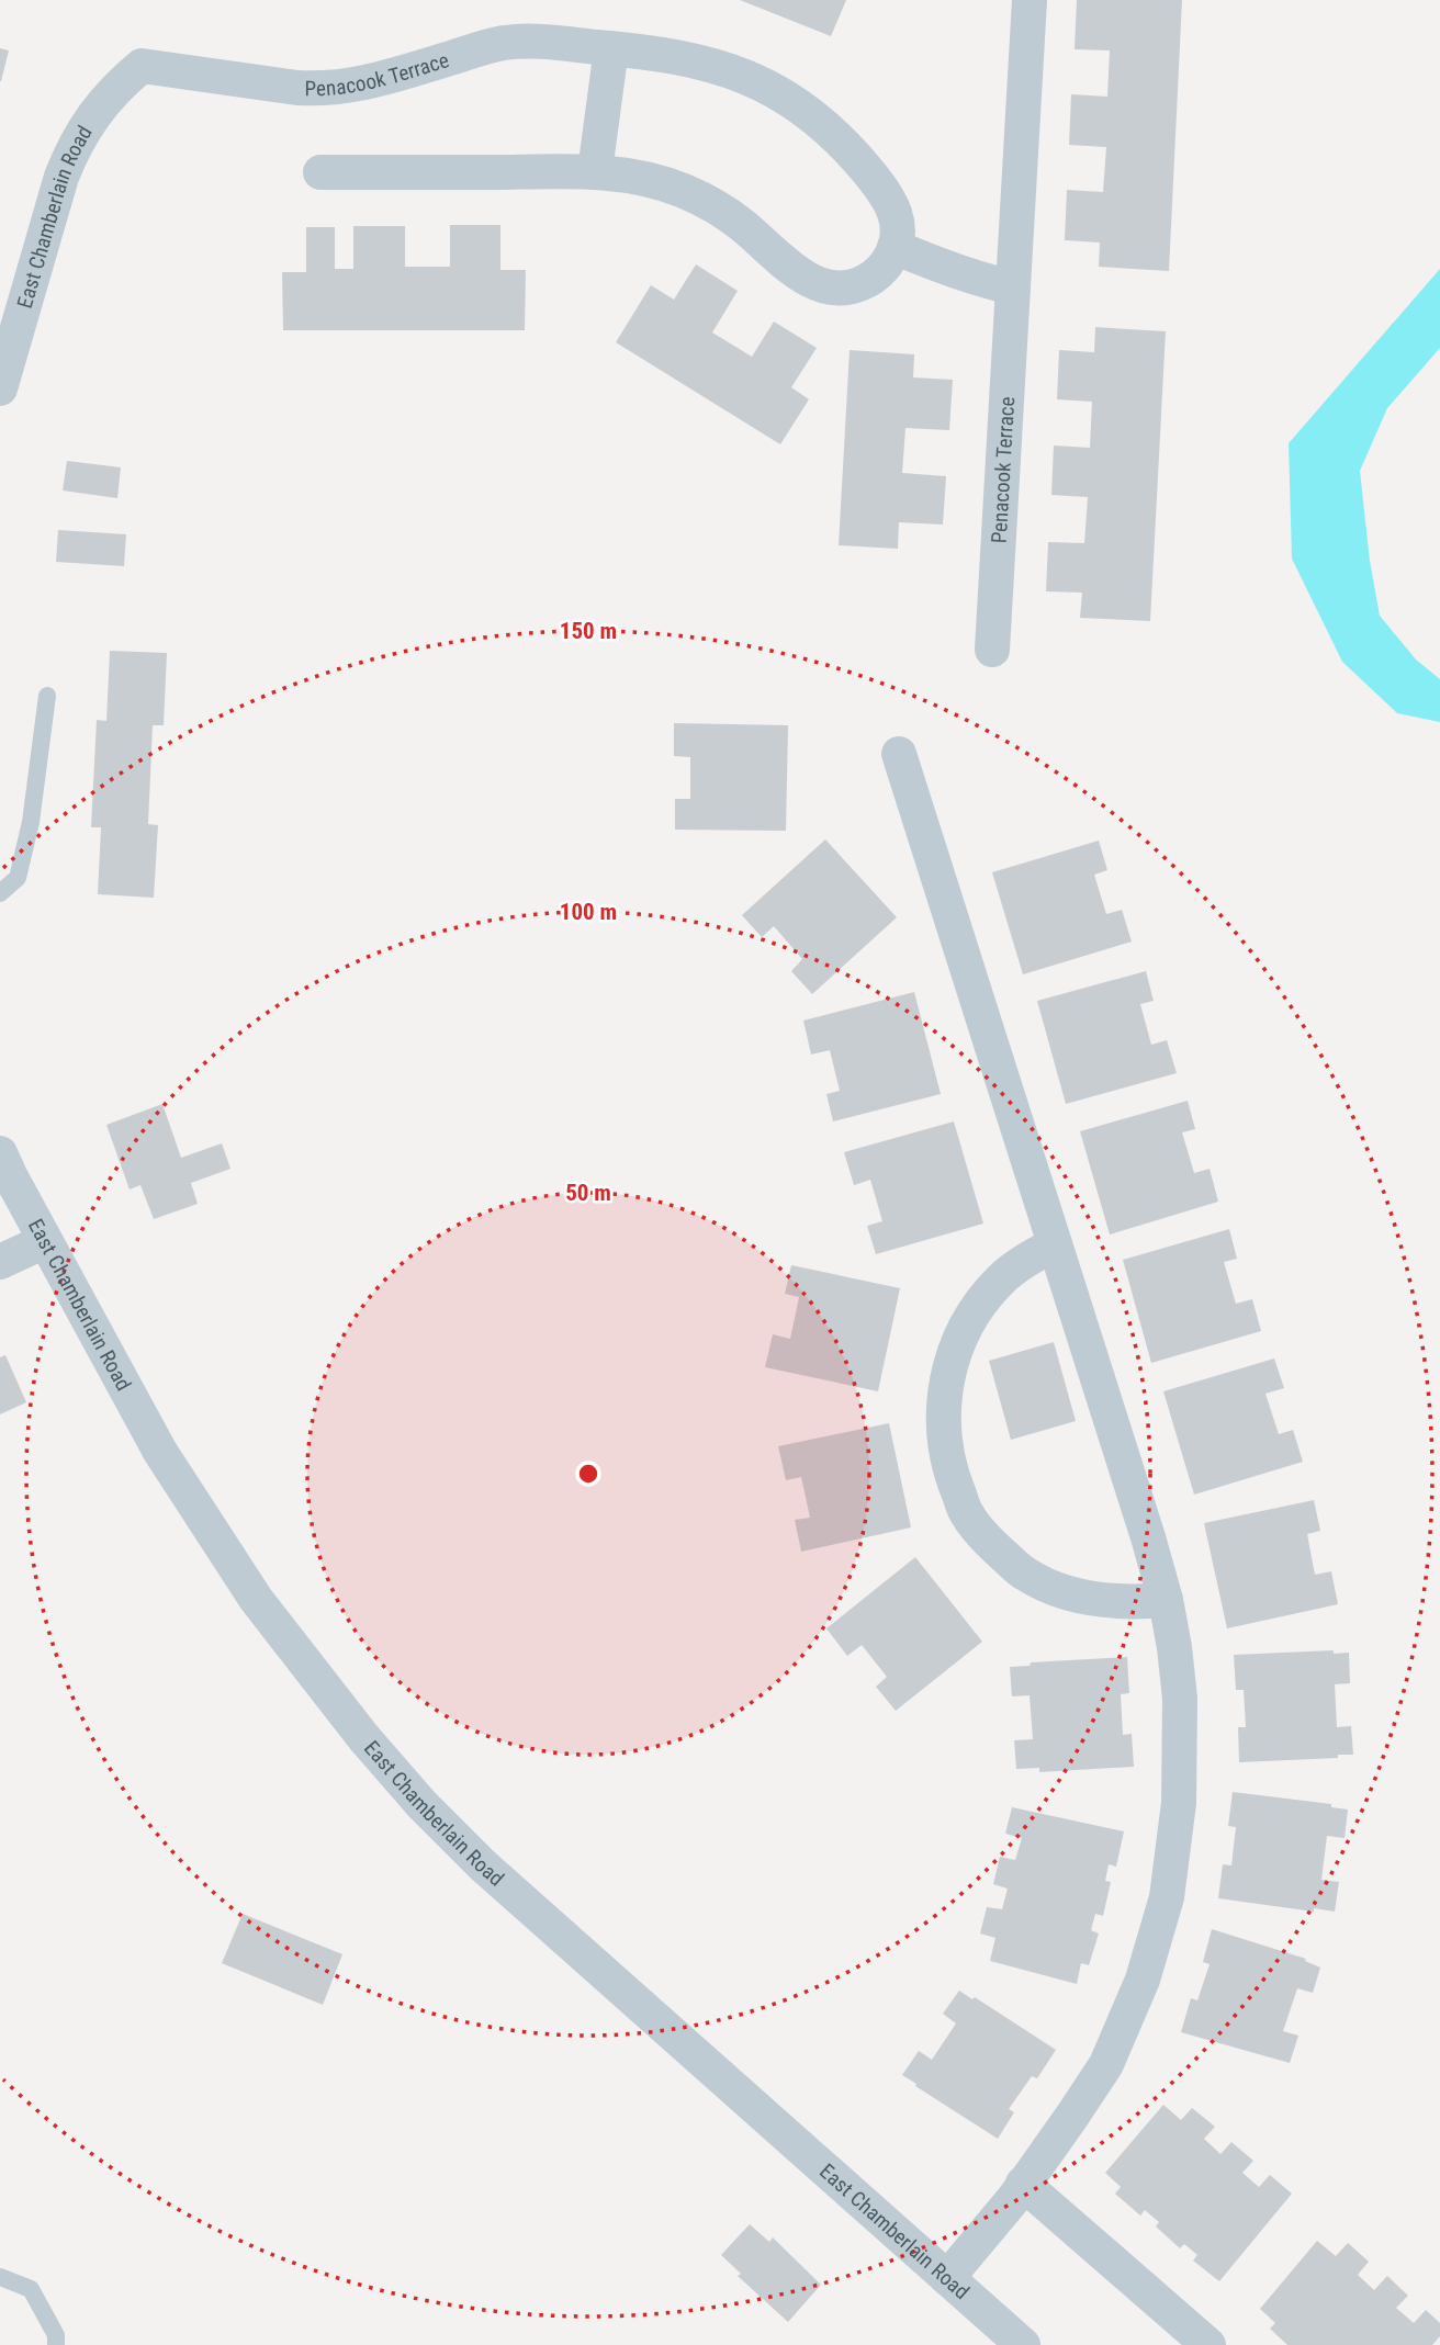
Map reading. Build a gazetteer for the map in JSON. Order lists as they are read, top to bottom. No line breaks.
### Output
{"streets":{"street":["Penacook Terrace","East Chamberlain Road"]},"crossings":[["Penacook Terrace","East Chamberlain Road"]],"rings":["150 m","100 m","50 m"]}
